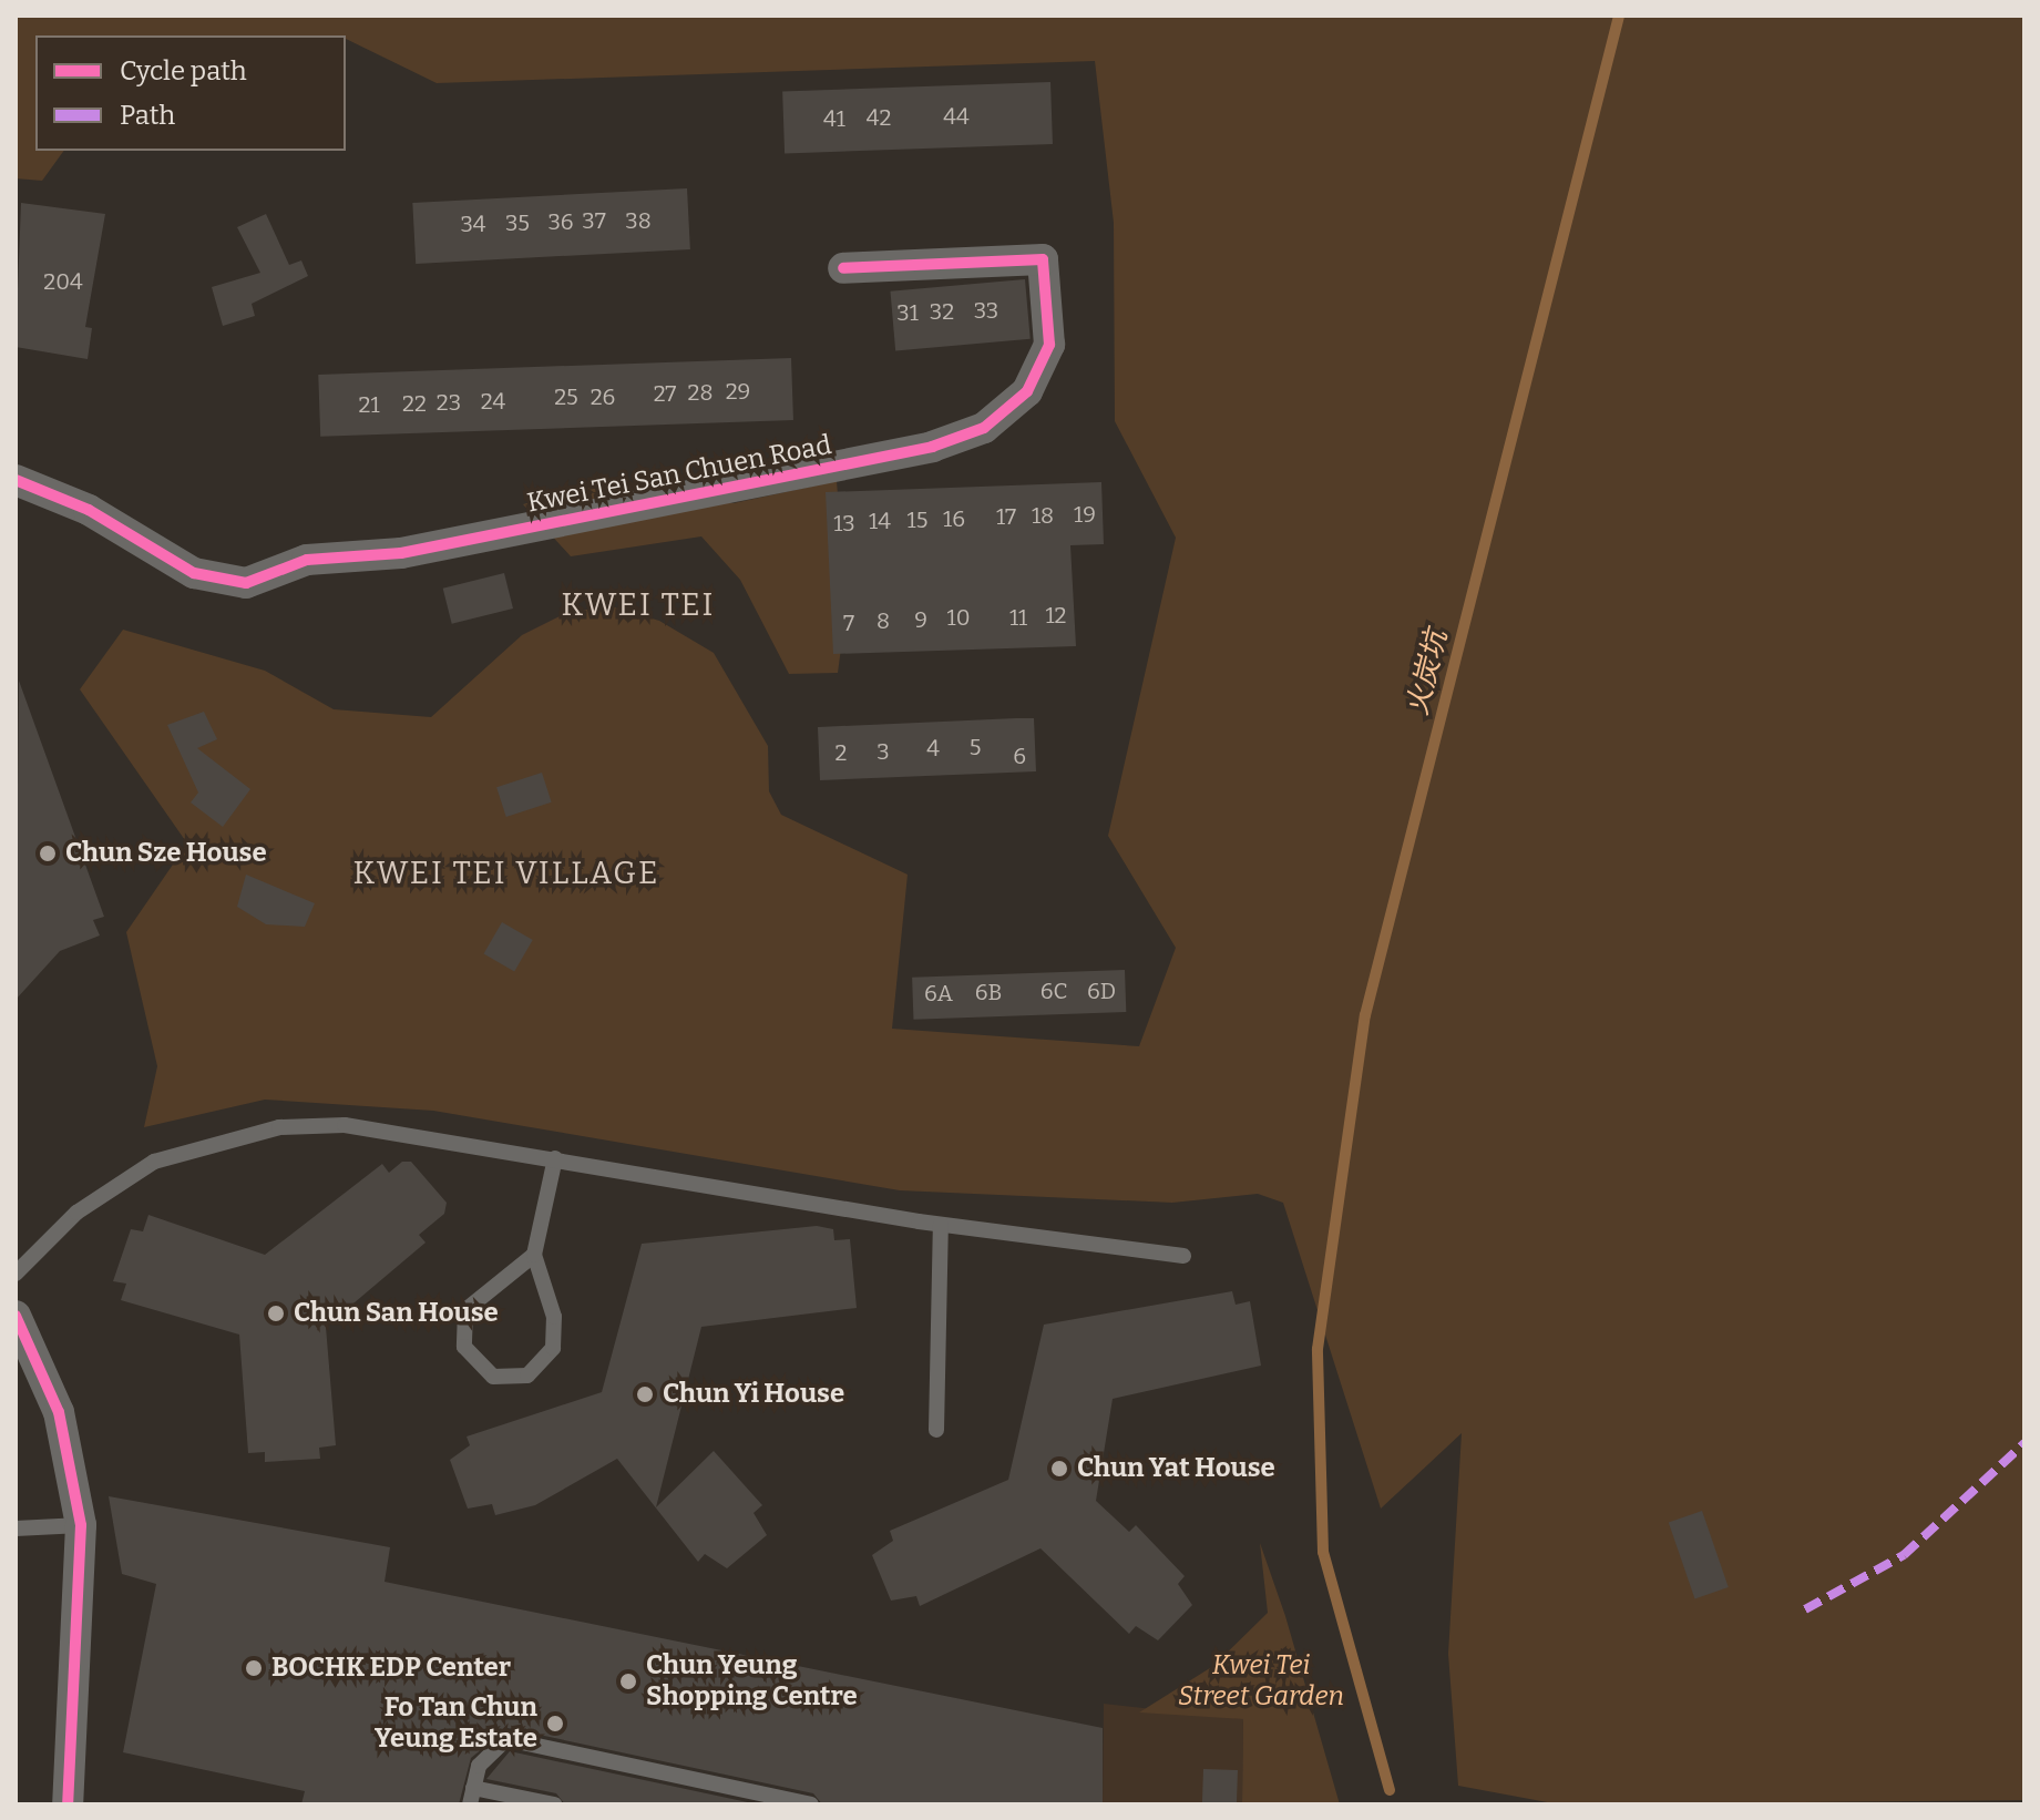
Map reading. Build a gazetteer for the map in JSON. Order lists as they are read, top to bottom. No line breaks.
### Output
{"streets":{"street":["Kwei Tei San Chuen Road"]},"districts":["KWEI TEI","KWEI TEI VILLAGE"],"water":["火炭坑"],"parks":["Kwei Tei Street Garden"],"places":["Chun Sze House","Chun San House","Chun Yi House","Chun Yat House","BOCHK EDP Center","Chun Yeung Shopping Centre","Fo Tan Chun Yeung Estate"],"house_numbers":["44","42","41","37","38","36","35","34","204","33","32","31","29","28","27","25","26","24","23","22","21","19","18","17","16","15","14","13","12","10","11","9","8","7","5","4","3","2","6","6C","6D","6B","6A"],"legend":["Cycle path","Path"]}
